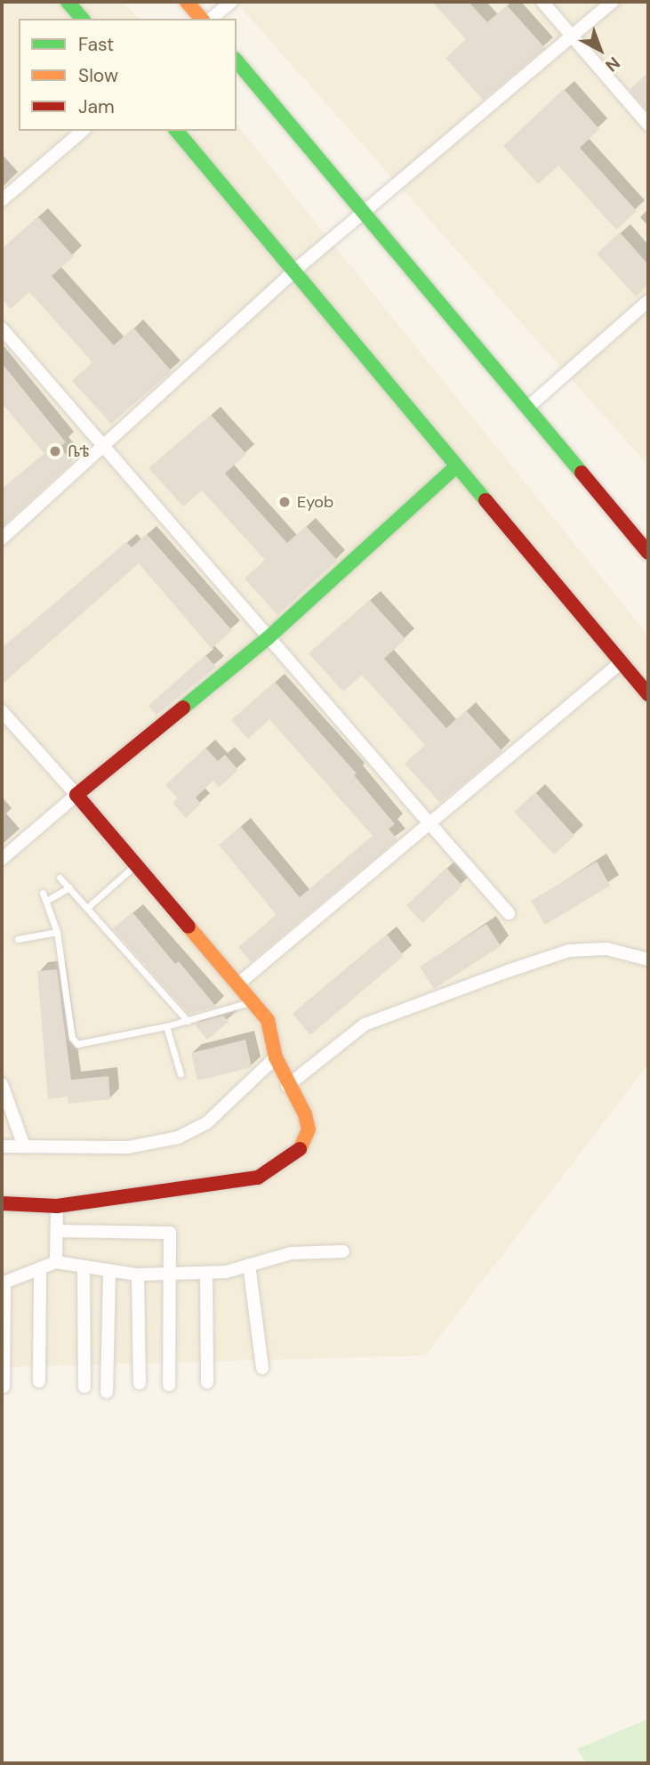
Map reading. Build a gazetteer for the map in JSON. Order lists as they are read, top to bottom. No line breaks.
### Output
{"places":["ቤቴ","Eyob"],"legend":["Fast","Slow","Jam"],"north":"bottom right"}
